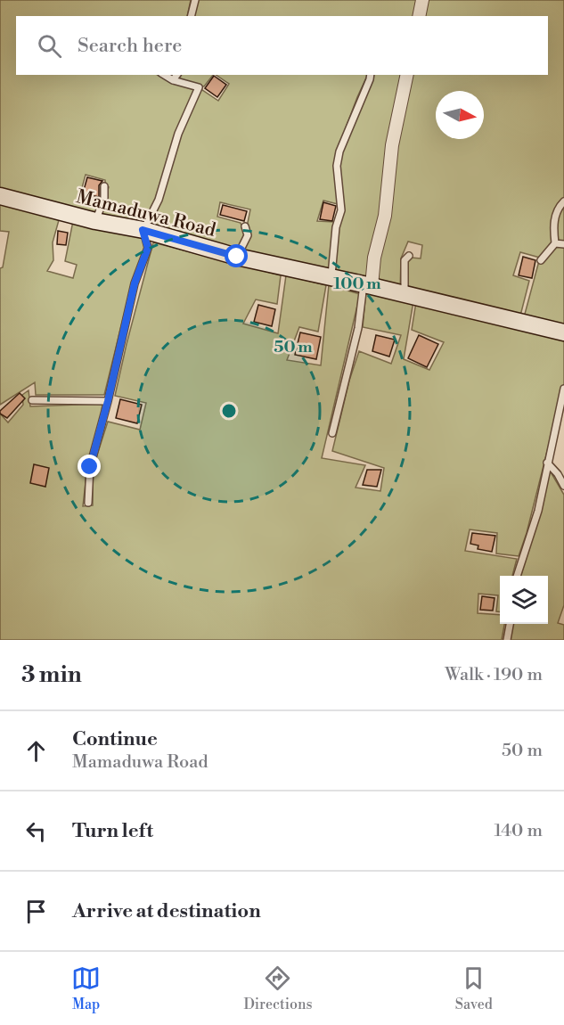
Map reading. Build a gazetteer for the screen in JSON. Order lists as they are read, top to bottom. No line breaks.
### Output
{"streets":{"street":["Mamaduwa Road"]},"north":"right","page":{"search":"Search here","heading":["3 min","Walk · 190 m"],"list":[["Continue","Mamaduwa Road","50 m"],["Turn left","140 m"],"Arrive at destination"],"nav":["Map","Directions","Saved"]},"rings":["100 m","50 m"]}
